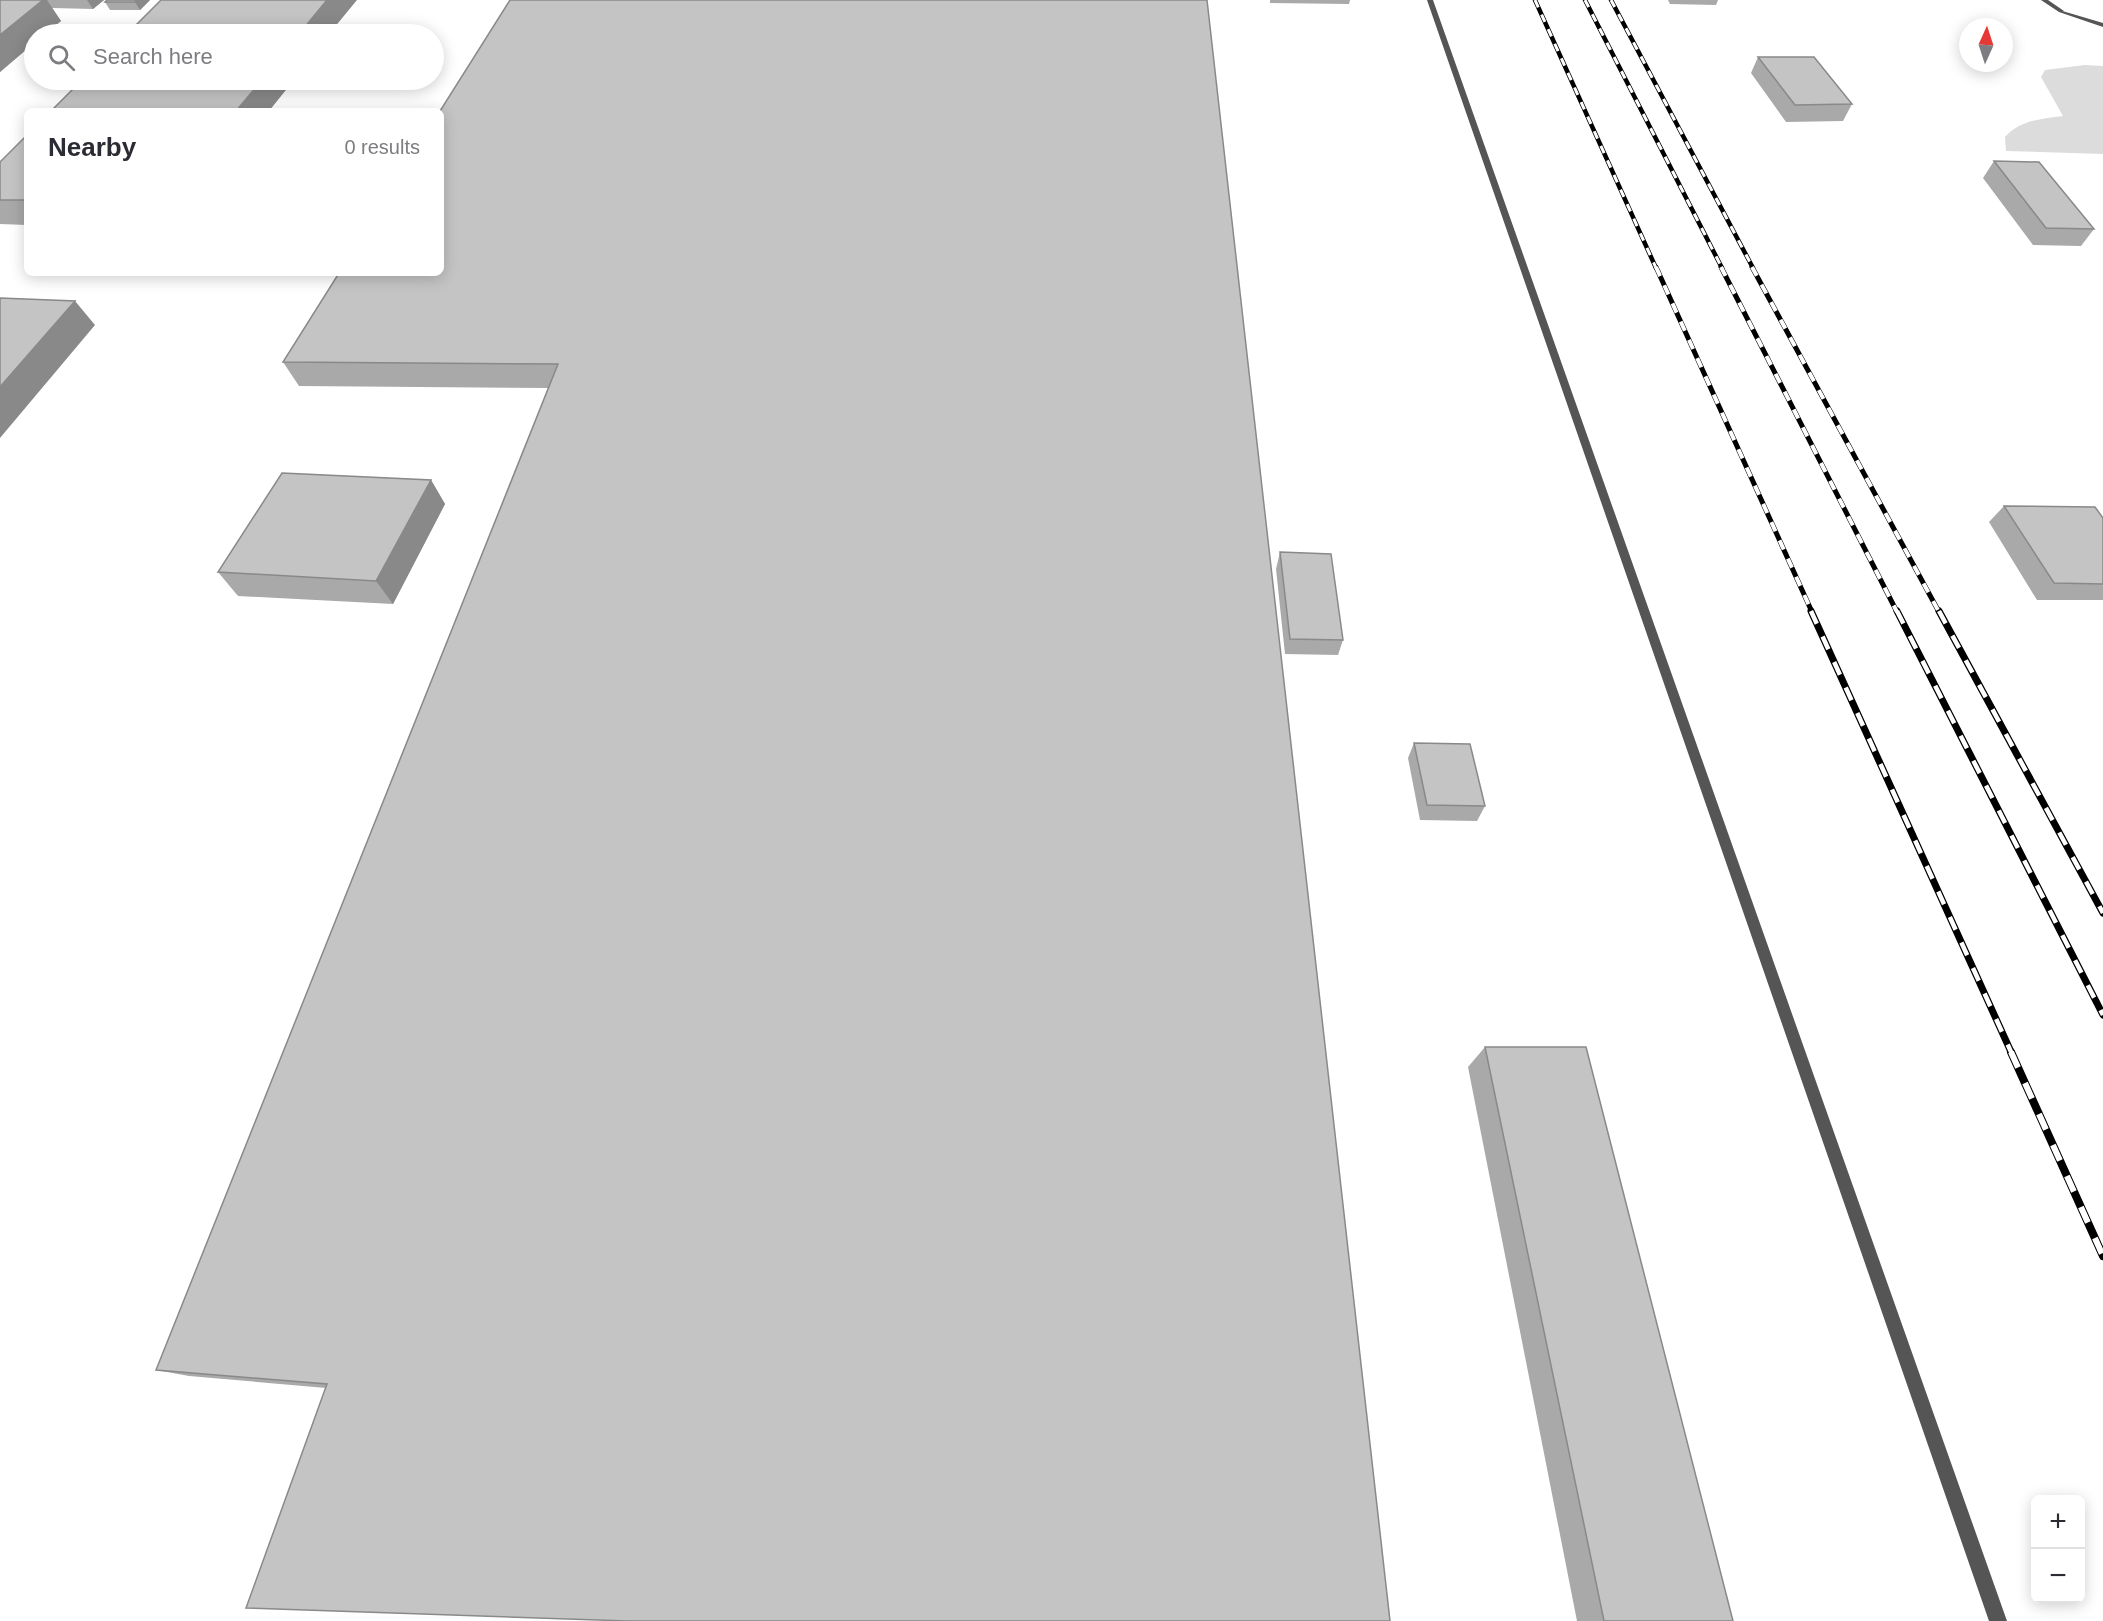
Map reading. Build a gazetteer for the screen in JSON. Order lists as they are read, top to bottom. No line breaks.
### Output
{"north":"top","page":{"search":"Search here","heading":["Nearby","0 results"],"map_buttons":["+","−"]}}
